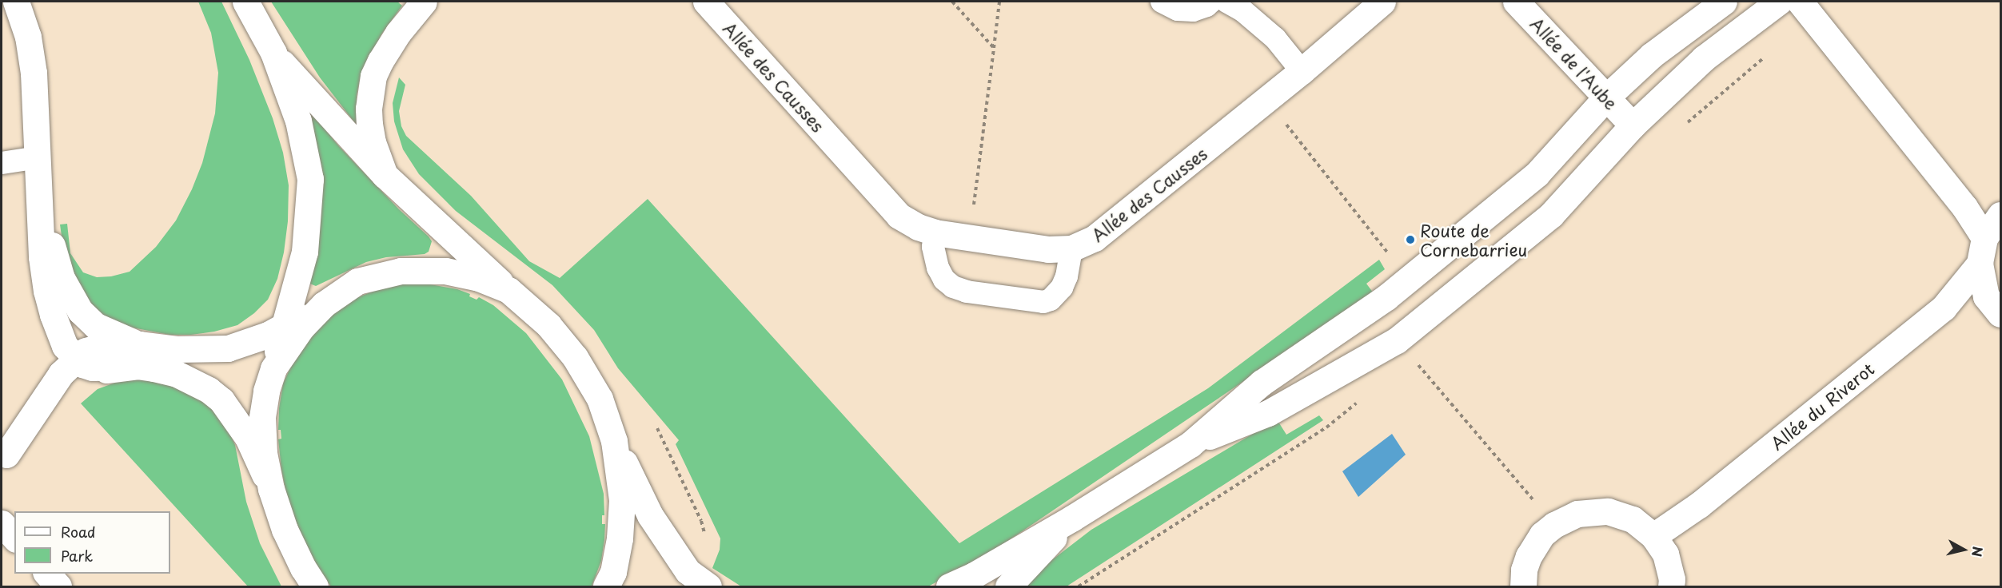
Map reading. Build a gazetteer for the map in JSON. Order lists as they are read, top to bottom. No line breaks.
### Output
{"streets":{"street":["Allée de l'Aube","Allée des Causses","Allée du Riverot"]},"places":["Route de Cornebarrieu"],"legend":["Road","Park"],"north":"right"}
